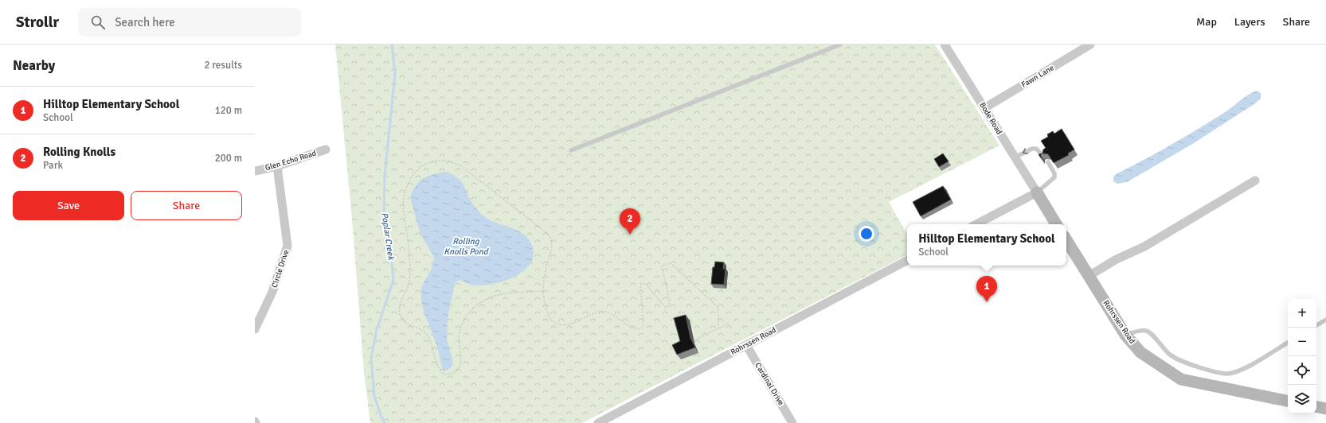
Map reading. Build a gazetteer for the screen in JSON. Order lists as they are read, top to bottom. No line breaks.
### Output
{"streets":{"street":["Fawn Lane","Bode Road","Glen Echo Road","Circle Drive","Rohrssen Road","Cardinal Drive"]},"crossings":[["Fawn Lane","Bode Road"],["Glen Echo Road","Circle Drive"],["Rohrssen Road","Cardinal Drive"]],"water":["Poplar Creek","Rolling Knolls Pond"],"page":{"header":"Strollr","search":"Search here","nav":["Map","Layers","Share"],"heading":["Nearby","2 results"],"list":[{"mark":"1","name":"Hilltop Elementary School","note":"School","value":"120 m"},{"mark":"2","name":"Rolling Knolls","note":"Park","value":"200 m"}],"buttons":["Save","Share"],"pins":["2","1"],"popup":["Hilltop Elementary School","School"],"map_buttons":["+","−"]}}
